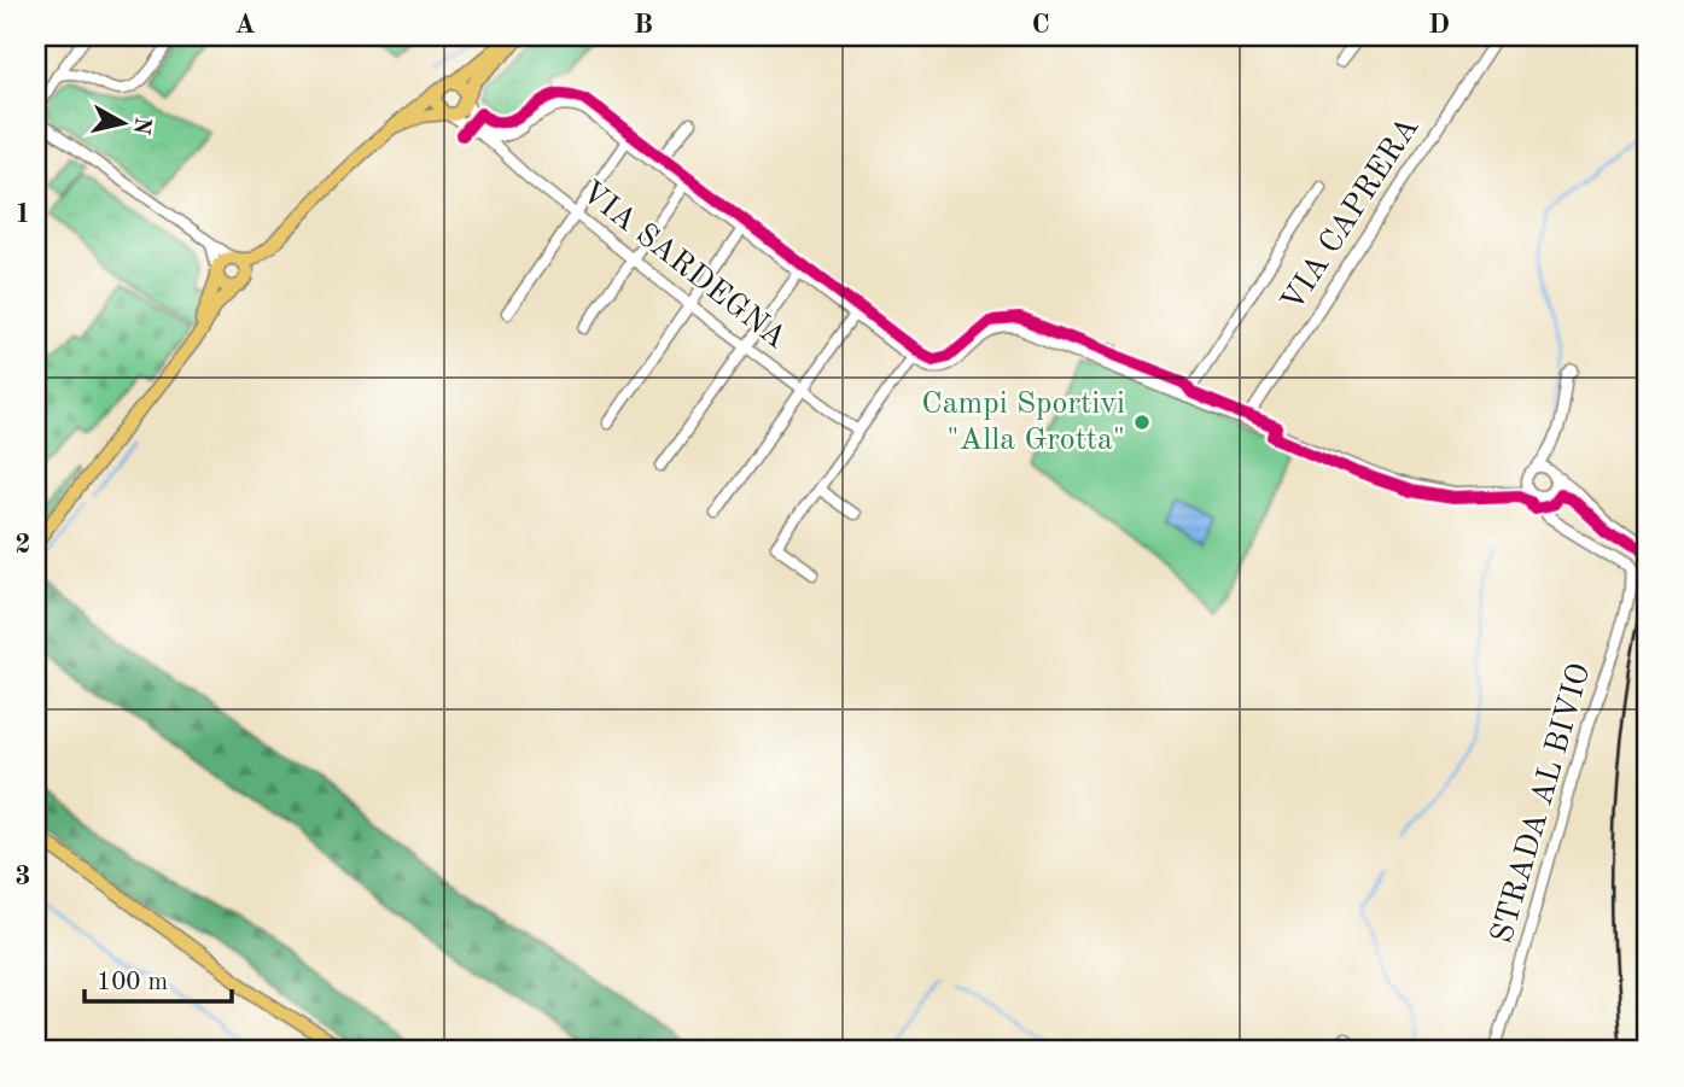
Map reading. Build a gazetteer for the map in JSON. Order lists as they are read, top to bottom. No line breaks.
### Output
{"streets":{"street":["VIA CAPRERA","VIA SARDEGNA","STRADA AL BIVIO"]},"places":["Campi Sportivi \"Alla Grotta\""],"scale_bar":"100 m","north":"right","grid":{"columns":["A","B","C","D"],"rows":["1","2","3"]}}
